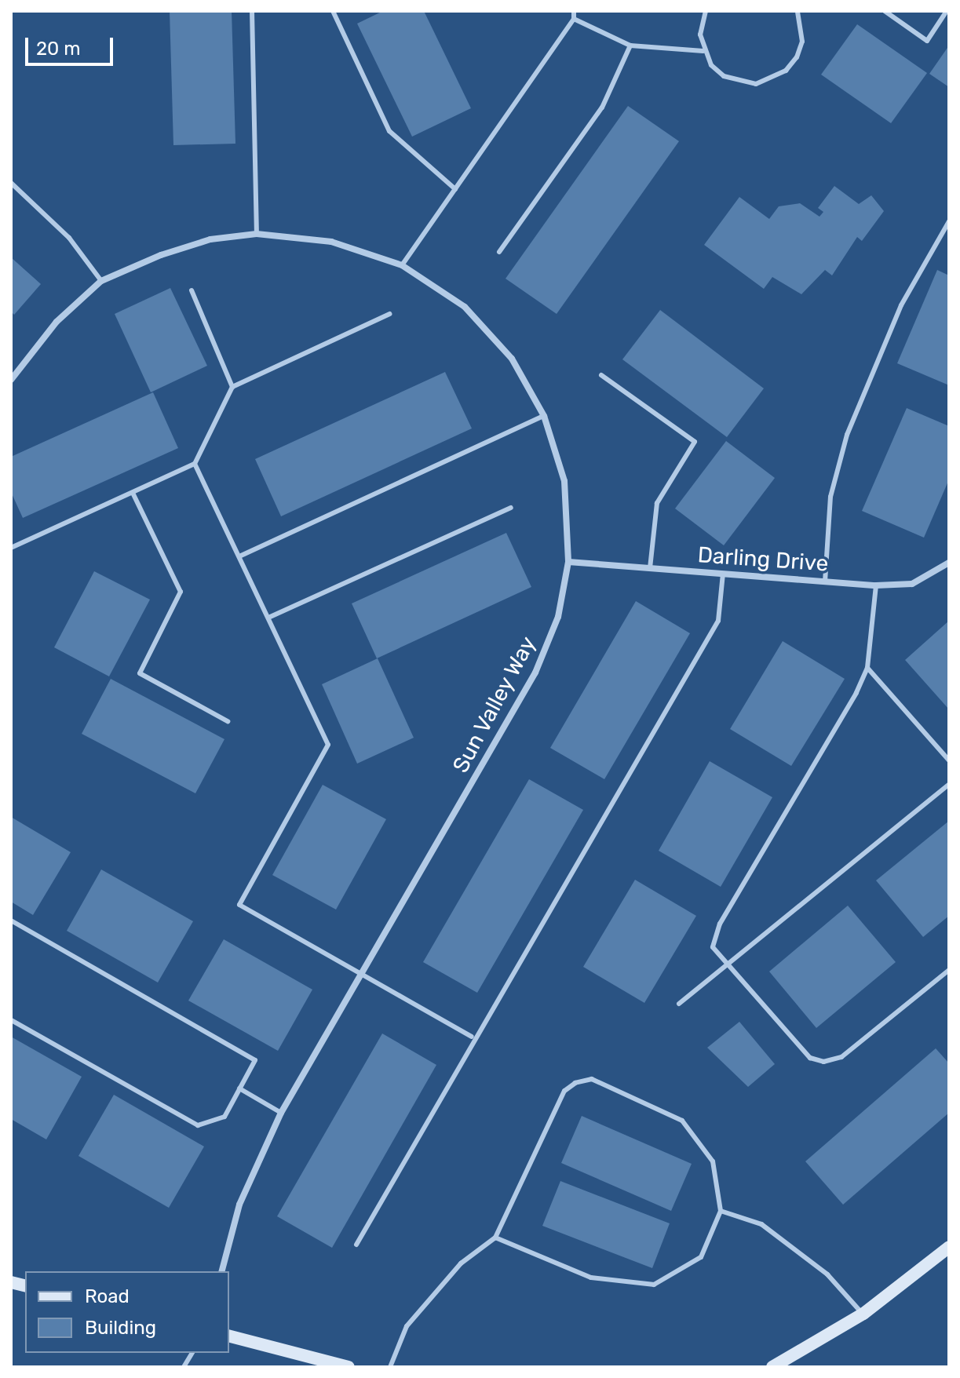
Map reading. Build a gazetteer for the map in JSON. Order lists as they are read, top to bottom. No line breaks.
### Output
{"streets":{"street":["Darling Drive","Sun Valley Way"]},"crossings":[["Darling Drive","Sun Valley Way"]],"legend":["Road","Building"],"scale_bar":"20 m"}
